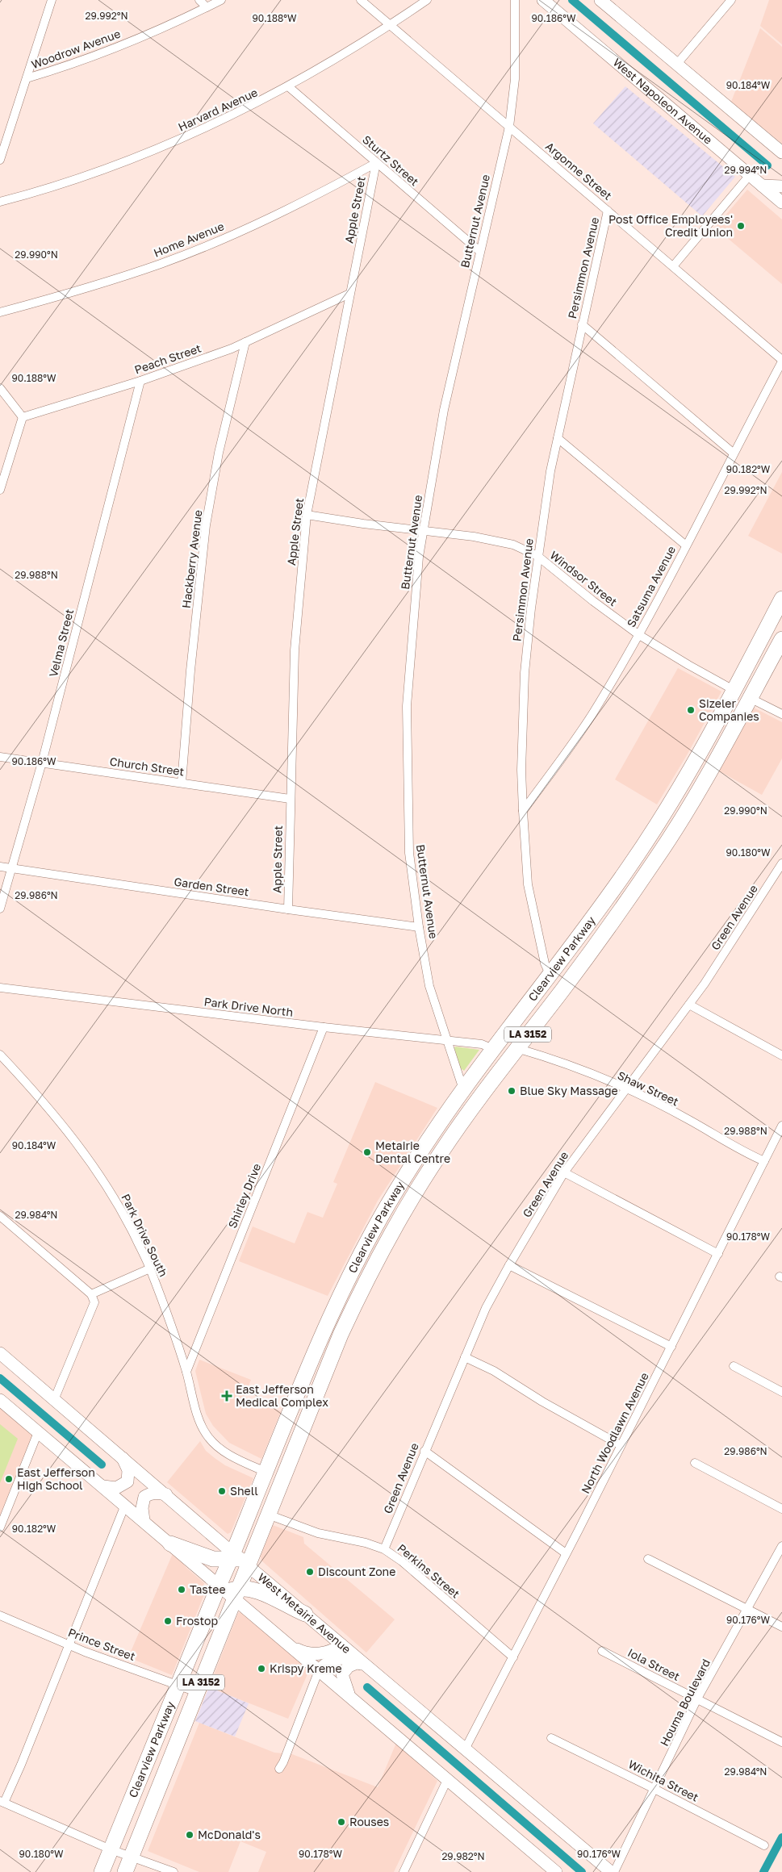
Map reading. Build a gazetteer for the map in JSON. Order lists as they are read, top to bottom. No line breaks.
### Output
{"streets":{"highway":["Clearview Parkway","LA 3152"],"main road":["West Napoleon Avenue","West Metairie Avenue"],"street":["Woodrow Avenue","Harvard Avenue","Sturtz Street","Argonne Street","Apple Street","Butternut Avenue","Home Avenue","Persimmon Avenue","Peach Street","Hackberry Avenue","Windsor Street","Satsuma Avenue","Velma Street","Church Street","Garden Street","Green Avenue","Park Drive North","Shaw Street","Shirley Drive","Park Drive South","North Woodlawn Avenue","Perkins Street","Prince Street","Iola Street","Houma Boulevard","Wichita Street"]},"crossings":[["Harvard Avenue","Sturtz Street"],["Harvard Avenue","Argonne Street"],["Sturtz Street","Apple Street"],["Sturtz Street","Butternut Avenue"],["Sturtz Street","Home Avenue"],["Argonne Street","Butternut Avenue"],["Argonne Street","Persimmon Avenue"],["Argonne Street","Satsuma Avenue"],["Apple Street","Home Avenue"],["Apple Street","Peach Street"],["Apple Street","Windsor Street"],["Apple Street","Church Street"],["Apple Street","Garden Street"],["Butternut Avenue","Windsor Street"],["Butternut Avenue","Garden Street"],["Butternut Avenue","Clearview Parkway"],["Butternut Avenue","Park Drive North"],["Persimmon Avenue","Windsor Street"],["Persimmon Avenue","Satsuma Avenue"],["Persimmon Avenue","Clearview Parkway"],["Peach Street","Hackberry Avenue"],["Peach Street","Velma Street"],["Hackberry Avenue","Church Street"],["Windsor Street","Satsuma Avenue"],["Windsor Street","Clearview Parkway"],["Velma Street","Church Street"],["Velma Street","Garden Street"],["Green Avenue","Shaw Street"],["Green Avenue","Perkins Street"],["Clearview Parkway","Park Drive North"],["Clearview Parkway","Shaw Street"],["Clearview Parkway","Park Drive South"],["Clearview Parkway","Perkins Street"],["Clearview Parkway","West Metairie Avenue"],["Clearview Parkway","Prince Street"],["Park Drive North","Shirley Drive"],["Shaw Street","North Woodlawn Avenue"],["Shirley Drive","Park Drive South"],["North Woodlawn Avenue","Perkins Street"],["North Woodlawn Avenue","West Metairie Avenue"],["Iola Street","Houma Boulevard"],["Houma Boulevard","Wichita Street"]],"places":{"other":["Post Office Employees' Credit Union","Sizeler Companies","Blue Sky Massage","Metairie Dental Centre","East Jefferson High School","Shell","Discount Zone","Tastee","Frostop","Krispy Kreme","Rouses","McDonald's"],"health":["East Jefferson Medical Complex"]},"coordinates":["29.992°N","90.188°W","90.186°W","90.184°W","29.994°N","29.990°N","90.182°W","29.988°N","90.180°W","29.986°N","29.984°N","90.178°W","90.176°W","29.982°N"]}
